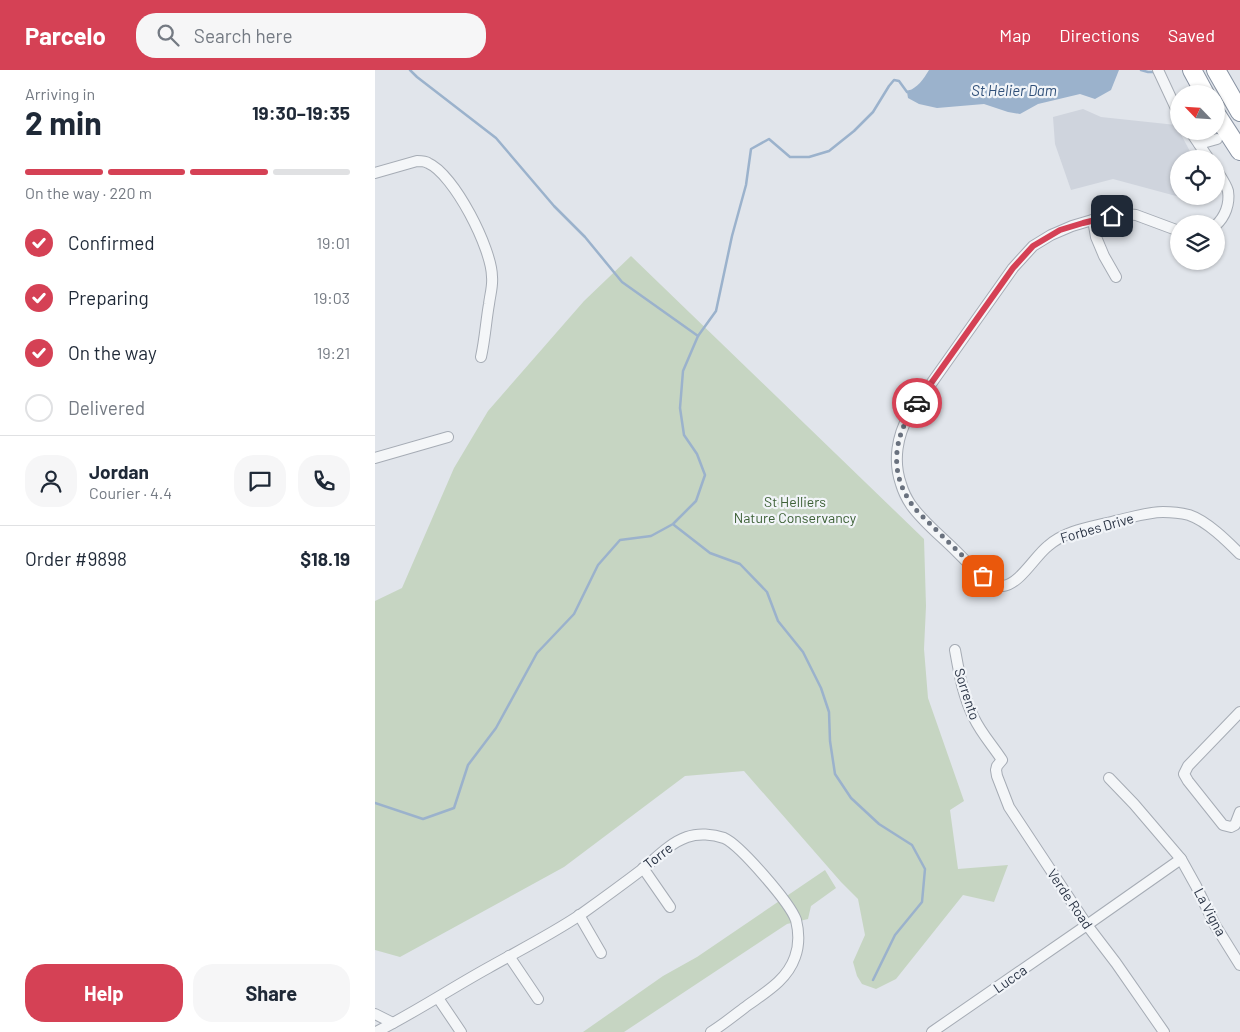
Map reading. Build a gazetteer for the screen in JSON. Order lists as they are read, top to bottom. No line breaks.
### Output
{"streets":{"street":["Forbes Drive","Sorrento","Torre","Verde Road","La Vigna","Lucca"]},"crossings":[["Sorrento","Verde Road"],["Verde Road","Lucca"]],"water":["St Helier Dam"],"parks":["St Helliers Nature Conservancy"],"north":"top left","page":{"header":"Parcelo","search":"Search here","nav":["Map","Directions","Saved"],"heading":["2 min","Arriving in","19:30–19:35"],"panel":["Jordan","Courier · 4.4","Order #9898","$18.19"],"bar":"On the way · 220 m","list":[["Confirmed","19:01"],["Preparing","19:03"],["On the way","19:21"],"Delivered"],"buttons":["Help","Share"]}}
